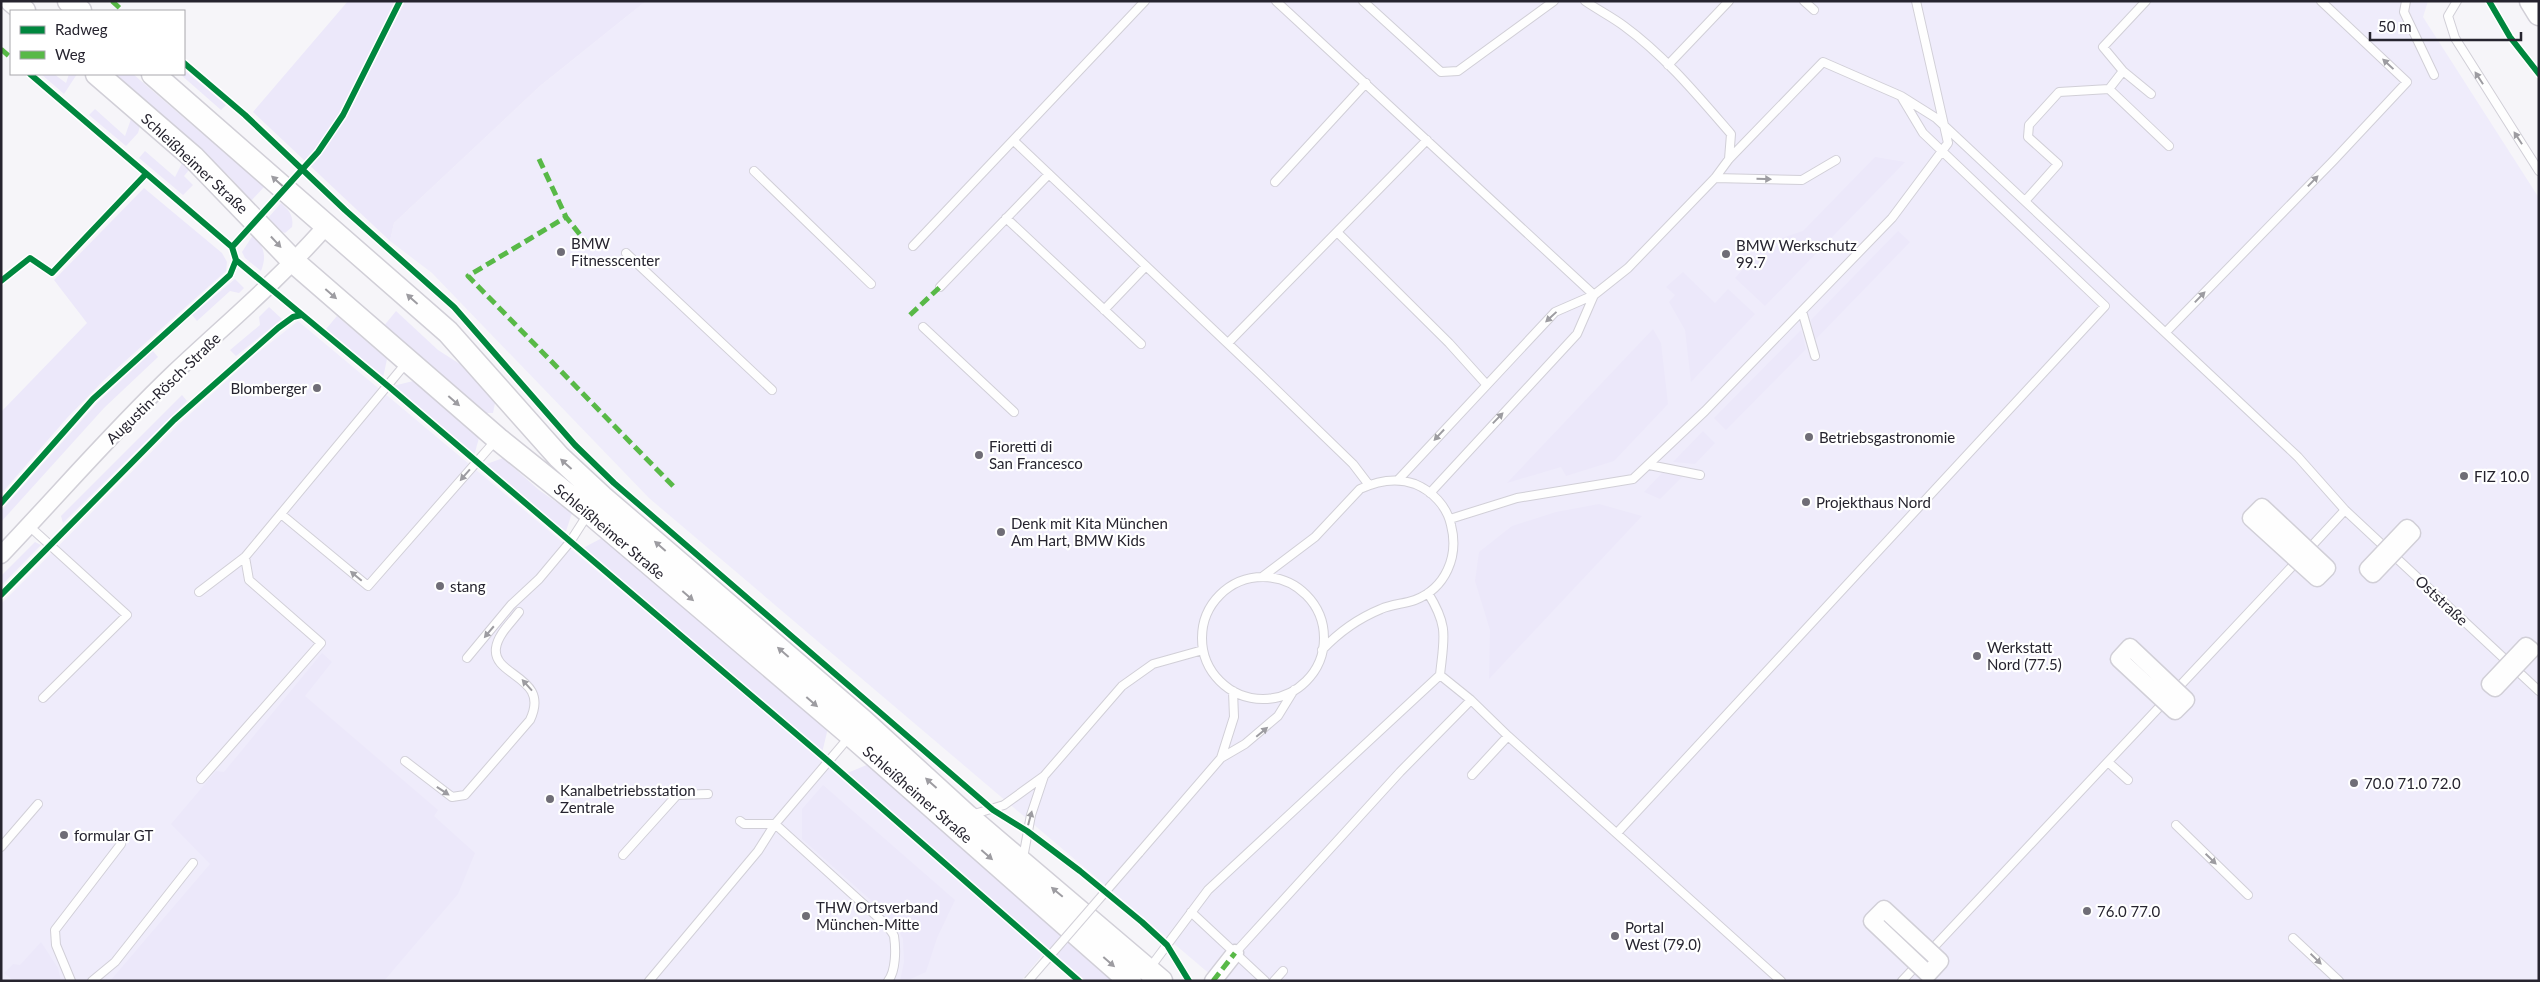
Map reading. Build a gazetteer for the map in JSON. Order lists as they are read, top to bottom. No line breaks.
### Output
{"streets":{"main road":["Schleißheimer Straße"],"street":["Augustin-Rösch-Straße"],"lane":["Oststraße"]},"crossings":[["Schleißheimer Straße","Augustin-Rösch-Straße"]],"places":["BMW Fitnesscenter","BMW Werkschutz 99.7","Blomberger","Betriebsgastronomie","Fioretti di San Francesco","FIZ 10.0","Projekthaus Nord","Denk mit Kita München Am Hart, BMW Kids","stang","Werkstatt Nord (77.5)","70.0 71.0 72.0","Kanalbetriebsstation Zentrale","formular GT","76.0 77.0","THW Ortsverband München-Mitte","Portal West (79.0)"],"legend":["Radweg","Weg"],"scale_bar":"50 m"}
